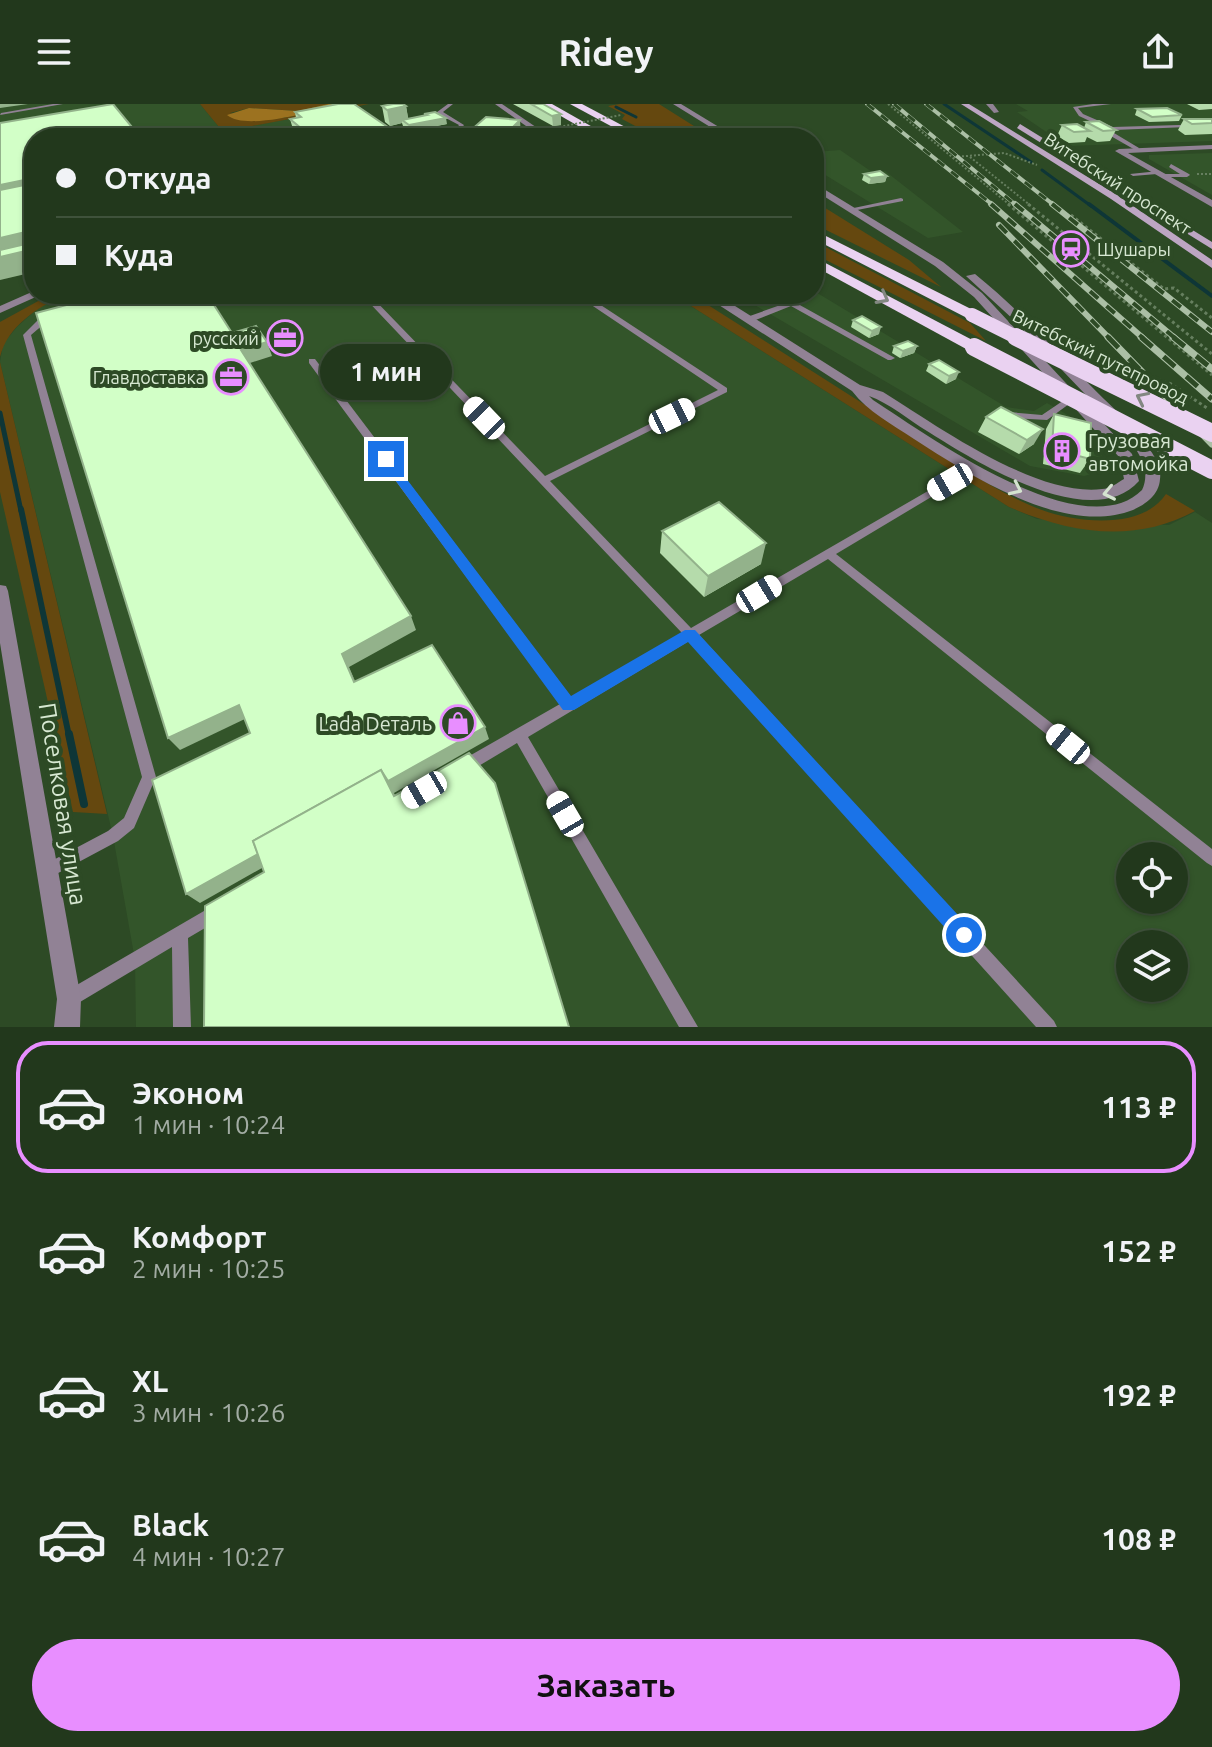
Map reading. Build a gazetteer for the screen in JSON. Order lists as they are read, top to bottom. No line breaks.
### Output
{"streets":{"highway":["Витебский путепровод"],"main road":["Витебский проспект"],"street":["Поселковая улица"]},"places":{"station":["Шушары"],"office":["русский","Главдоставка"],"building":["Грузовая автомойка"],"shop":["Lada Dеталь"]},"page":{"header":"Ridey","banner":["Откуда","Куда"],"bubble":"1 мин","list":[{"name":"Эконом","note":"1 мин · 10:24","value":"113 ₽"},{"name":"Комфорт","note":"2 мин · 10:25","value":"152 ₽"},{"name":"XL","note":"3 мин · 10:26","value":"192 ₽"},{"name":"Black","note":"4 мин · 10:27","value":"108 ₽"}],"buttons":"Заказать"}}
